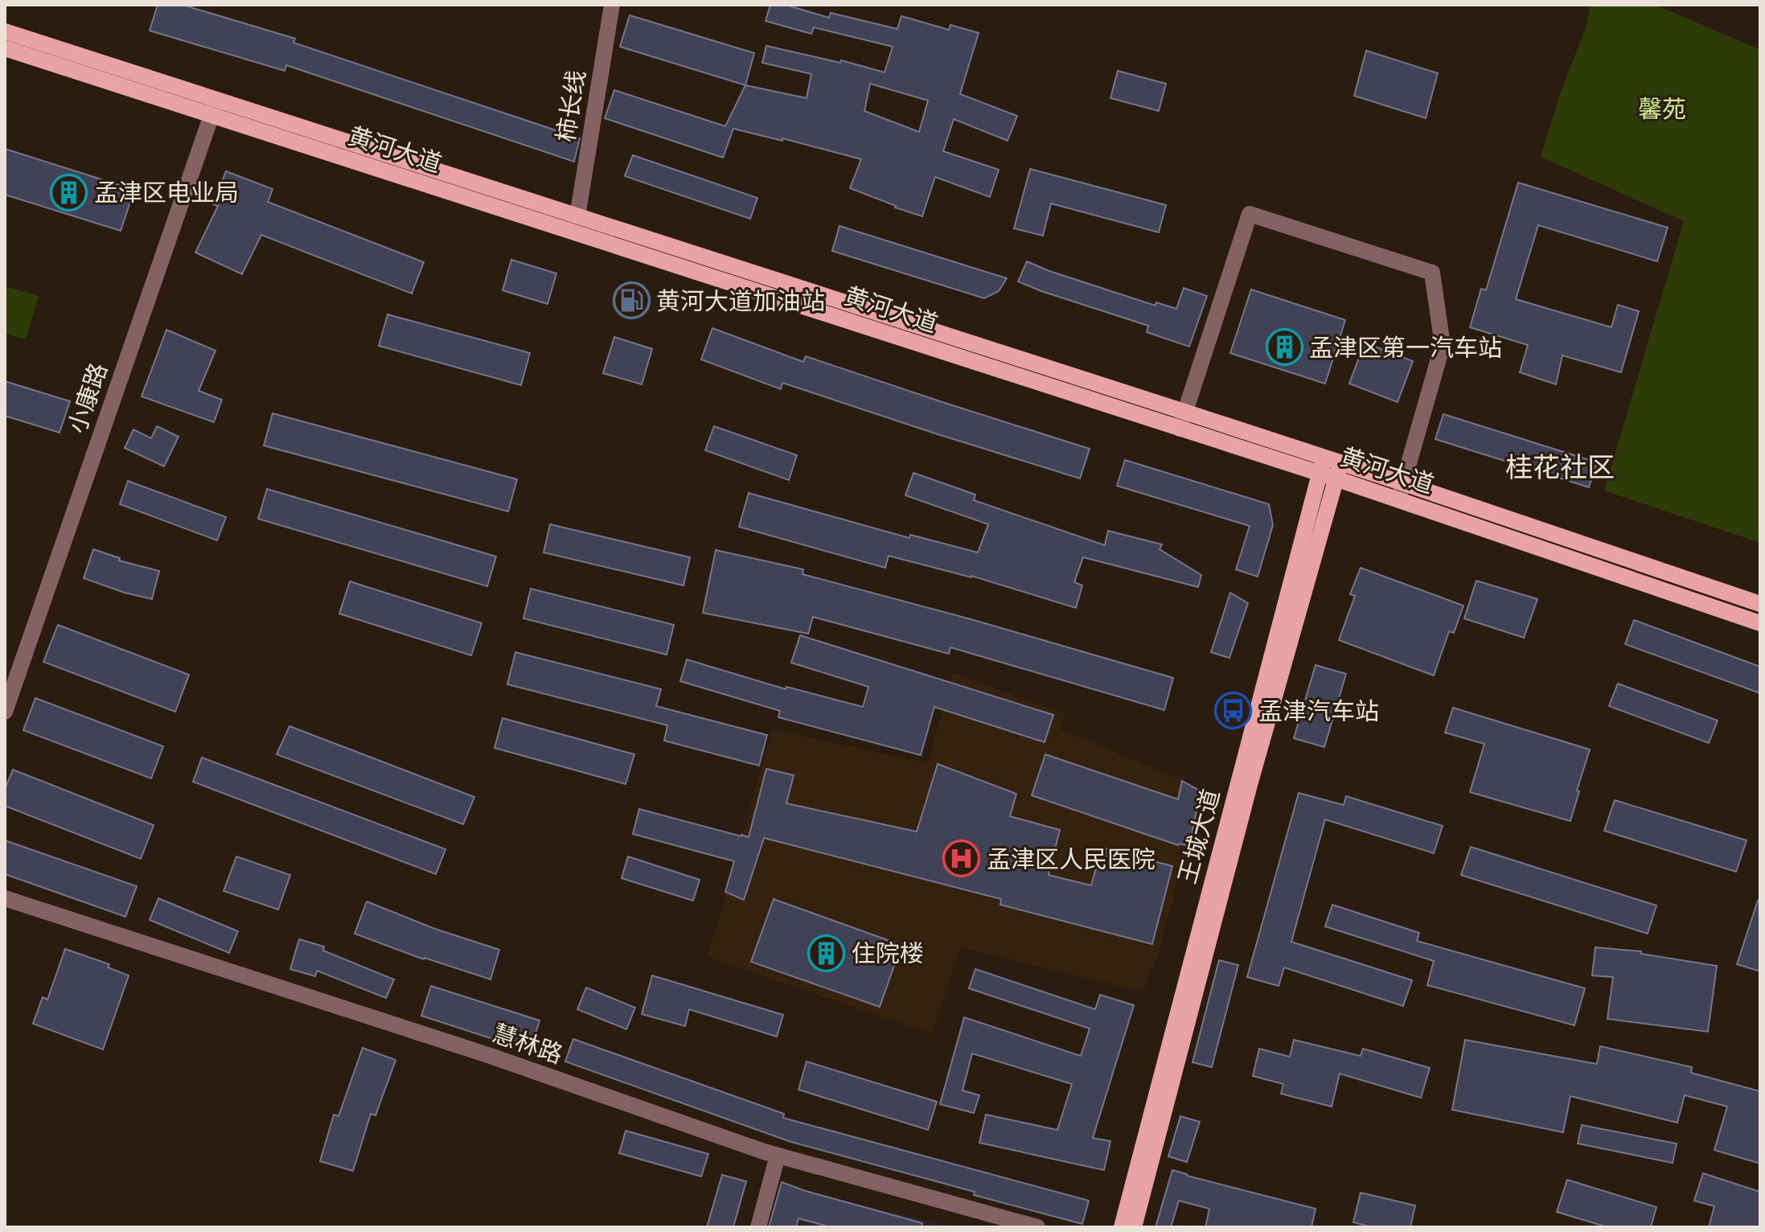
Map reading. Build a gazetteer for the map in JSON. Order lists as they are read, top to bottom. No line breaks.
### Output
{"streets":{"main road":["黄河大道","王城大道"],"street":["柿长线","小康路","慧林路"]},"crossings":[["柿长线","黄河大道"],["黄河大道","小康路"],["黄河大道","王城大道"]],"districts":["桂花社区"],"parks":["馨苑"],"places":{"building":["孟津区电业局","孟津区第一汽车站","住院楼"],"fuel station":["黄河大道加油站"],"bus stop":["孟津汽车站"],"hospital":["孟津区人民医院"]}}
